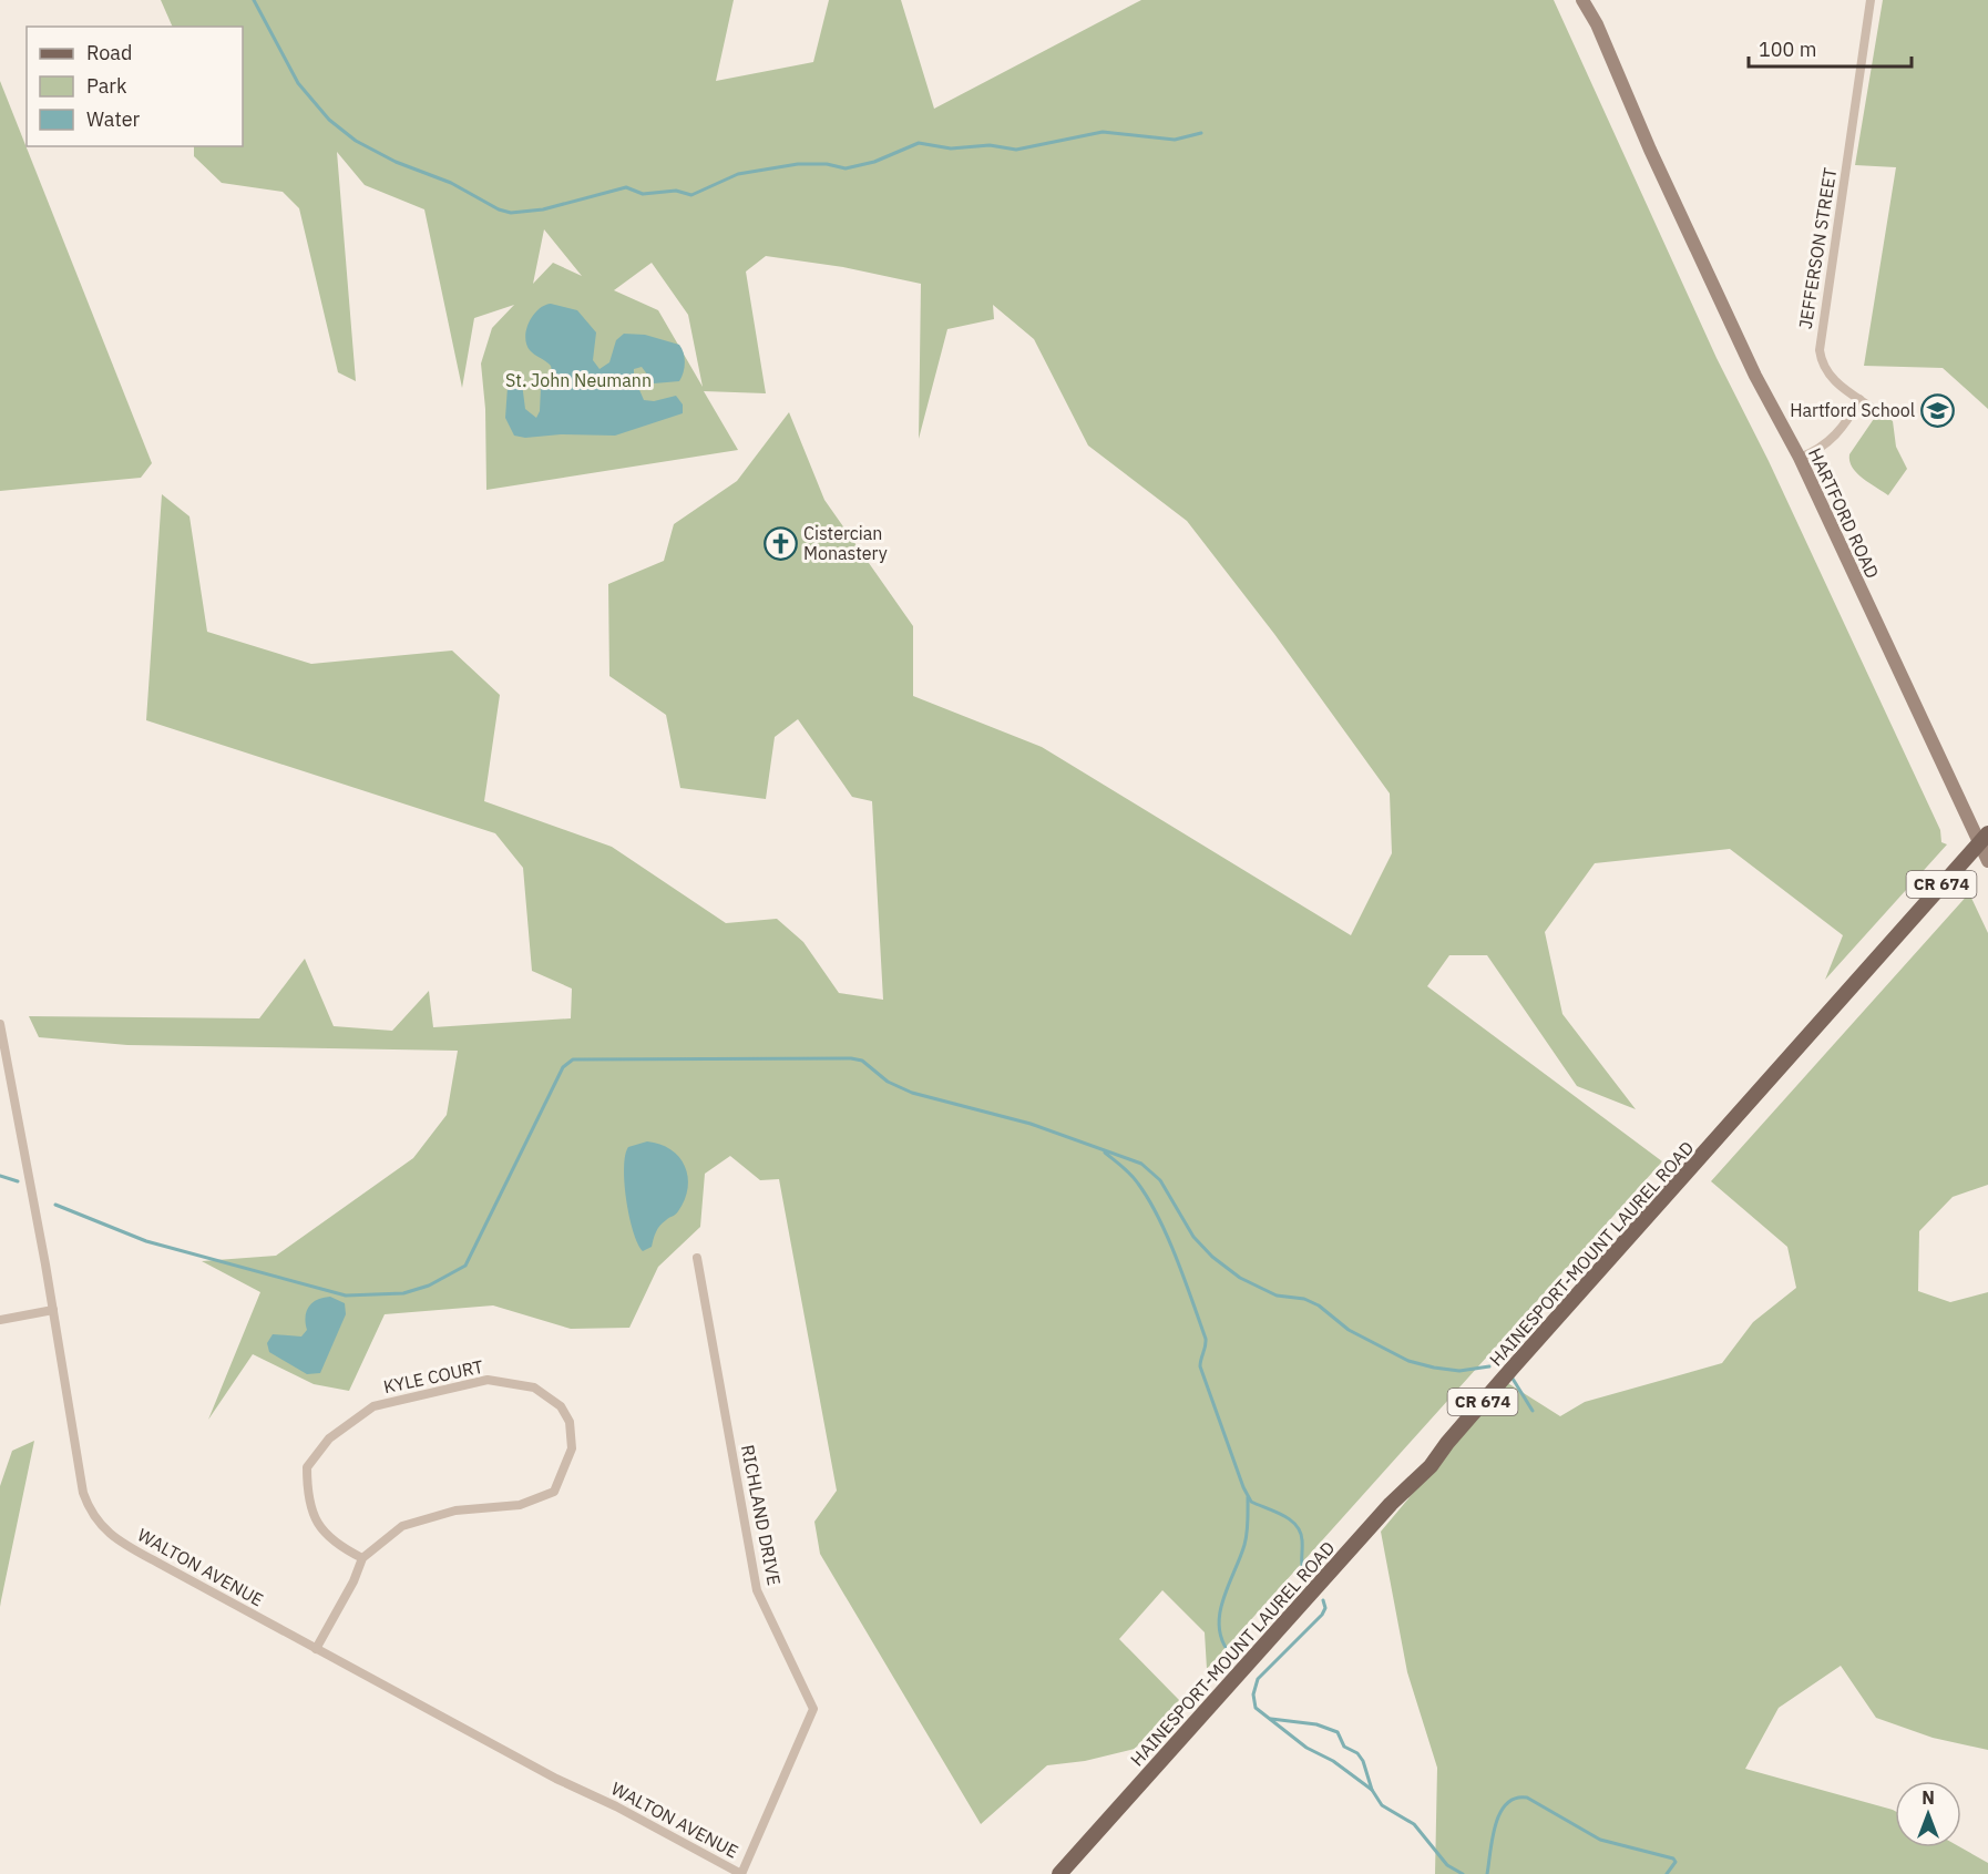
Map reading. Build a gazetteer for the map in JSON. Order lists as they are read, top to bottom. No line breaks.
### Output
{"streets":{"main road":["CR 674","HAINESPORT-MOUNT LAUREL ROAD"],"street":["JEFFERSON STREET","HARTFORD ROAD","KYLE COURT","RICHLAND DRIVE","WALTON AVENUE"]},"crossings":[["HARTFORD ROAD","HAINESPORT-MOUNT LAUREL ROAD"],["KYLE COURT","WALTON AVENUE"],["RICHLAND DRIVE","WALTON AVENUE"]],"parks":["St. John Neumann"],"places":{"school or university":["Hartford School"],"church":["Cistercian Monastery"]},"legend":["Road","Park","Water"],"scale_bar":"100 m","north":"top"}
